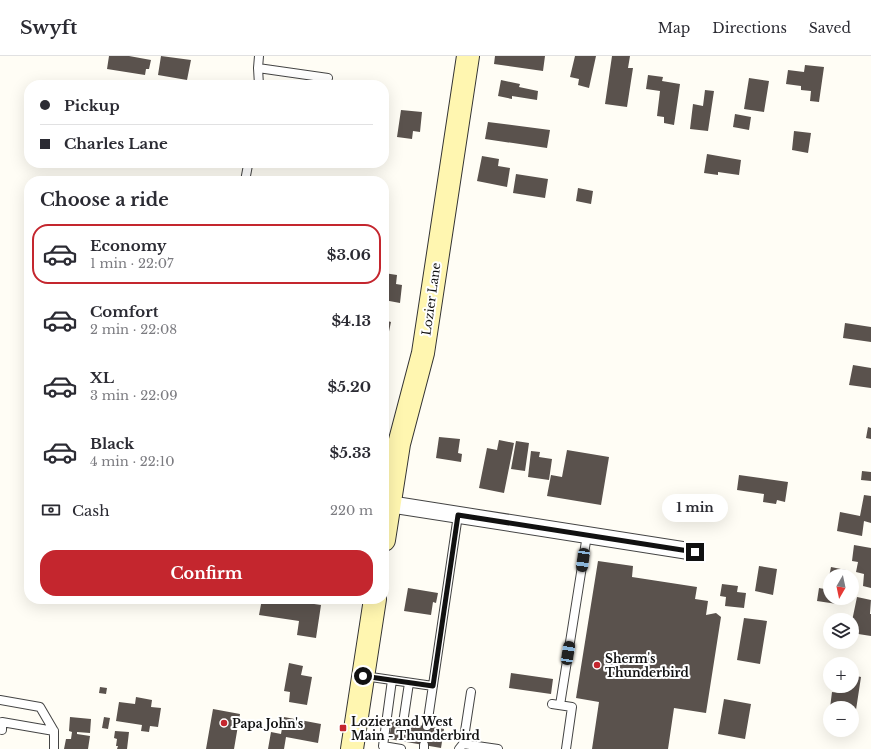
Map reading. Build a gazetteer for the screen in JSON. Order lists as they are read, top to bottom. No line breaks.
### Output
{"streets":{"main road":["Lozier Lane"]},"places":{"other":["Sherm's Thunderbird","Papa John's"],"transit":["Lozier and West Main - Thunderbird"]},"north":"bottom","page":{"header":"Swyft","nav":["Map","Directions","Saved"],"banner":["Pickup","Charles Lane"],"heading":"Choose a ride","list":[{"name":"Economy","note":"1 min · 22:07","value":"$3.06"},{"name":"Comfort","note":"2 min · 22:08","value":"$4.13"},{"name":"XL","note":"3 min · 22:09","value":"$5.20"},{"name":"Black","note":"4 min · 22:10","value":"$5.33"}],"pay":["Cash","220 m"],"bubble":"1 min","buttons":"Confirm","map_buttons":["+","−"]}}
